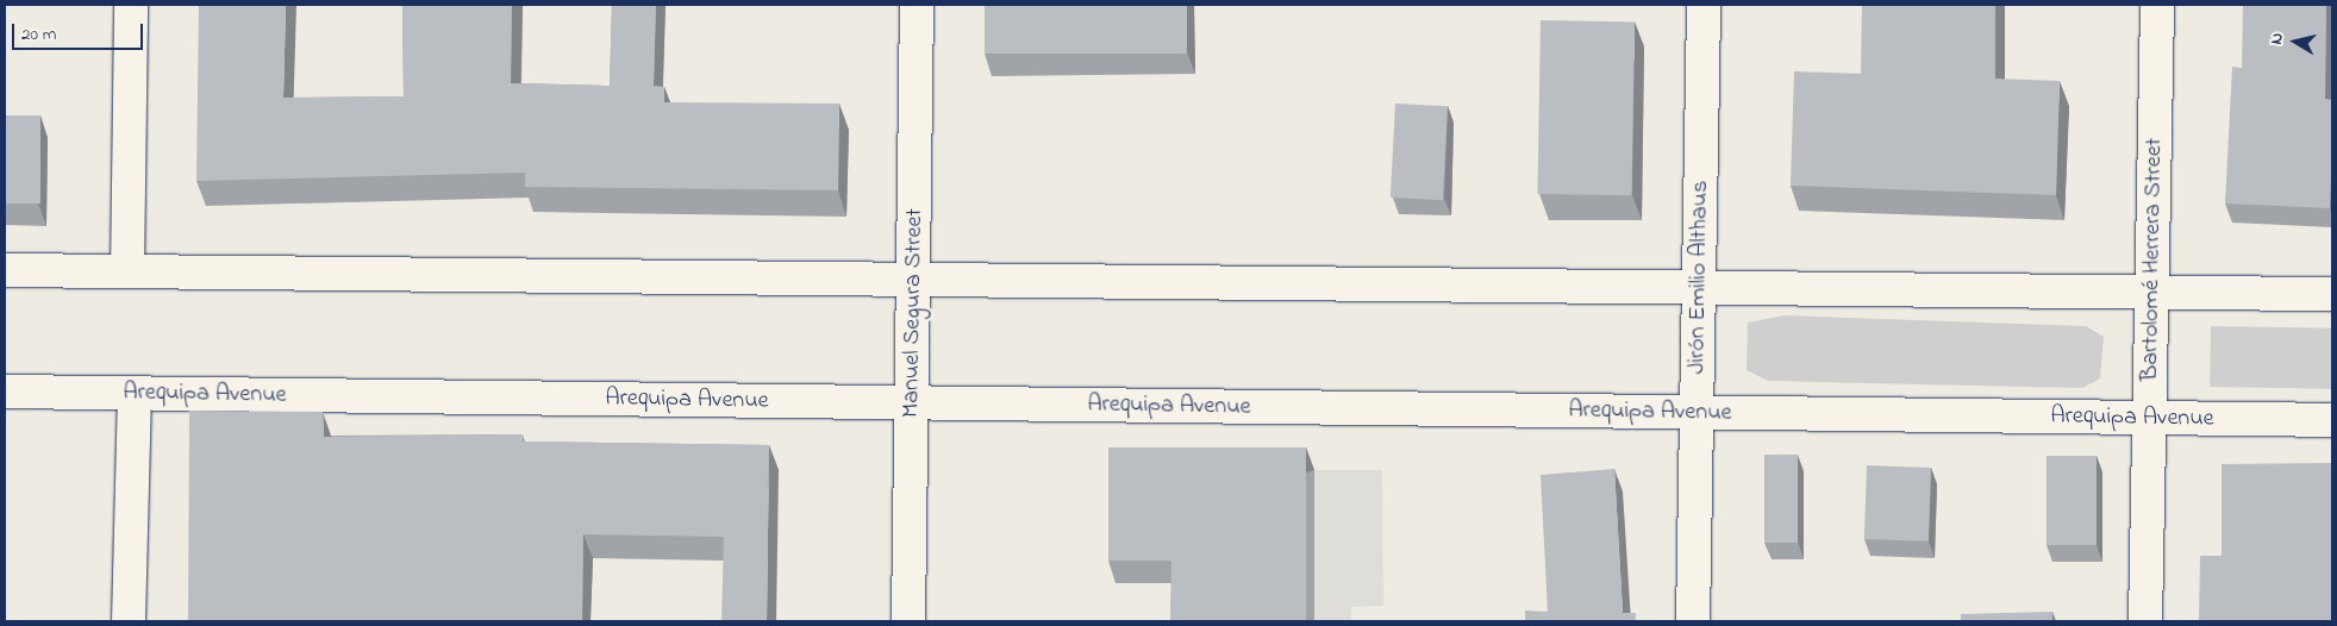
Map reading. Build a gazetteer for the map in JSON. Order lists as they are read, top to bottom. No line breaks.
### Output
{"streets":{"main road":["Bartolomé Herrera Street","Jirón Emilio Althaus","Manuel Segura Street","Arequipa Avenue"]},"crossings":[["Bartolomé Herrera Street","Arequipa Avenue"],["Jirón Emilio Althaus","Arequipa Avenue"],["Manuel Segura Street","Arequipa Avenue"]],"scale_bar":"20 m","north":"left"}
